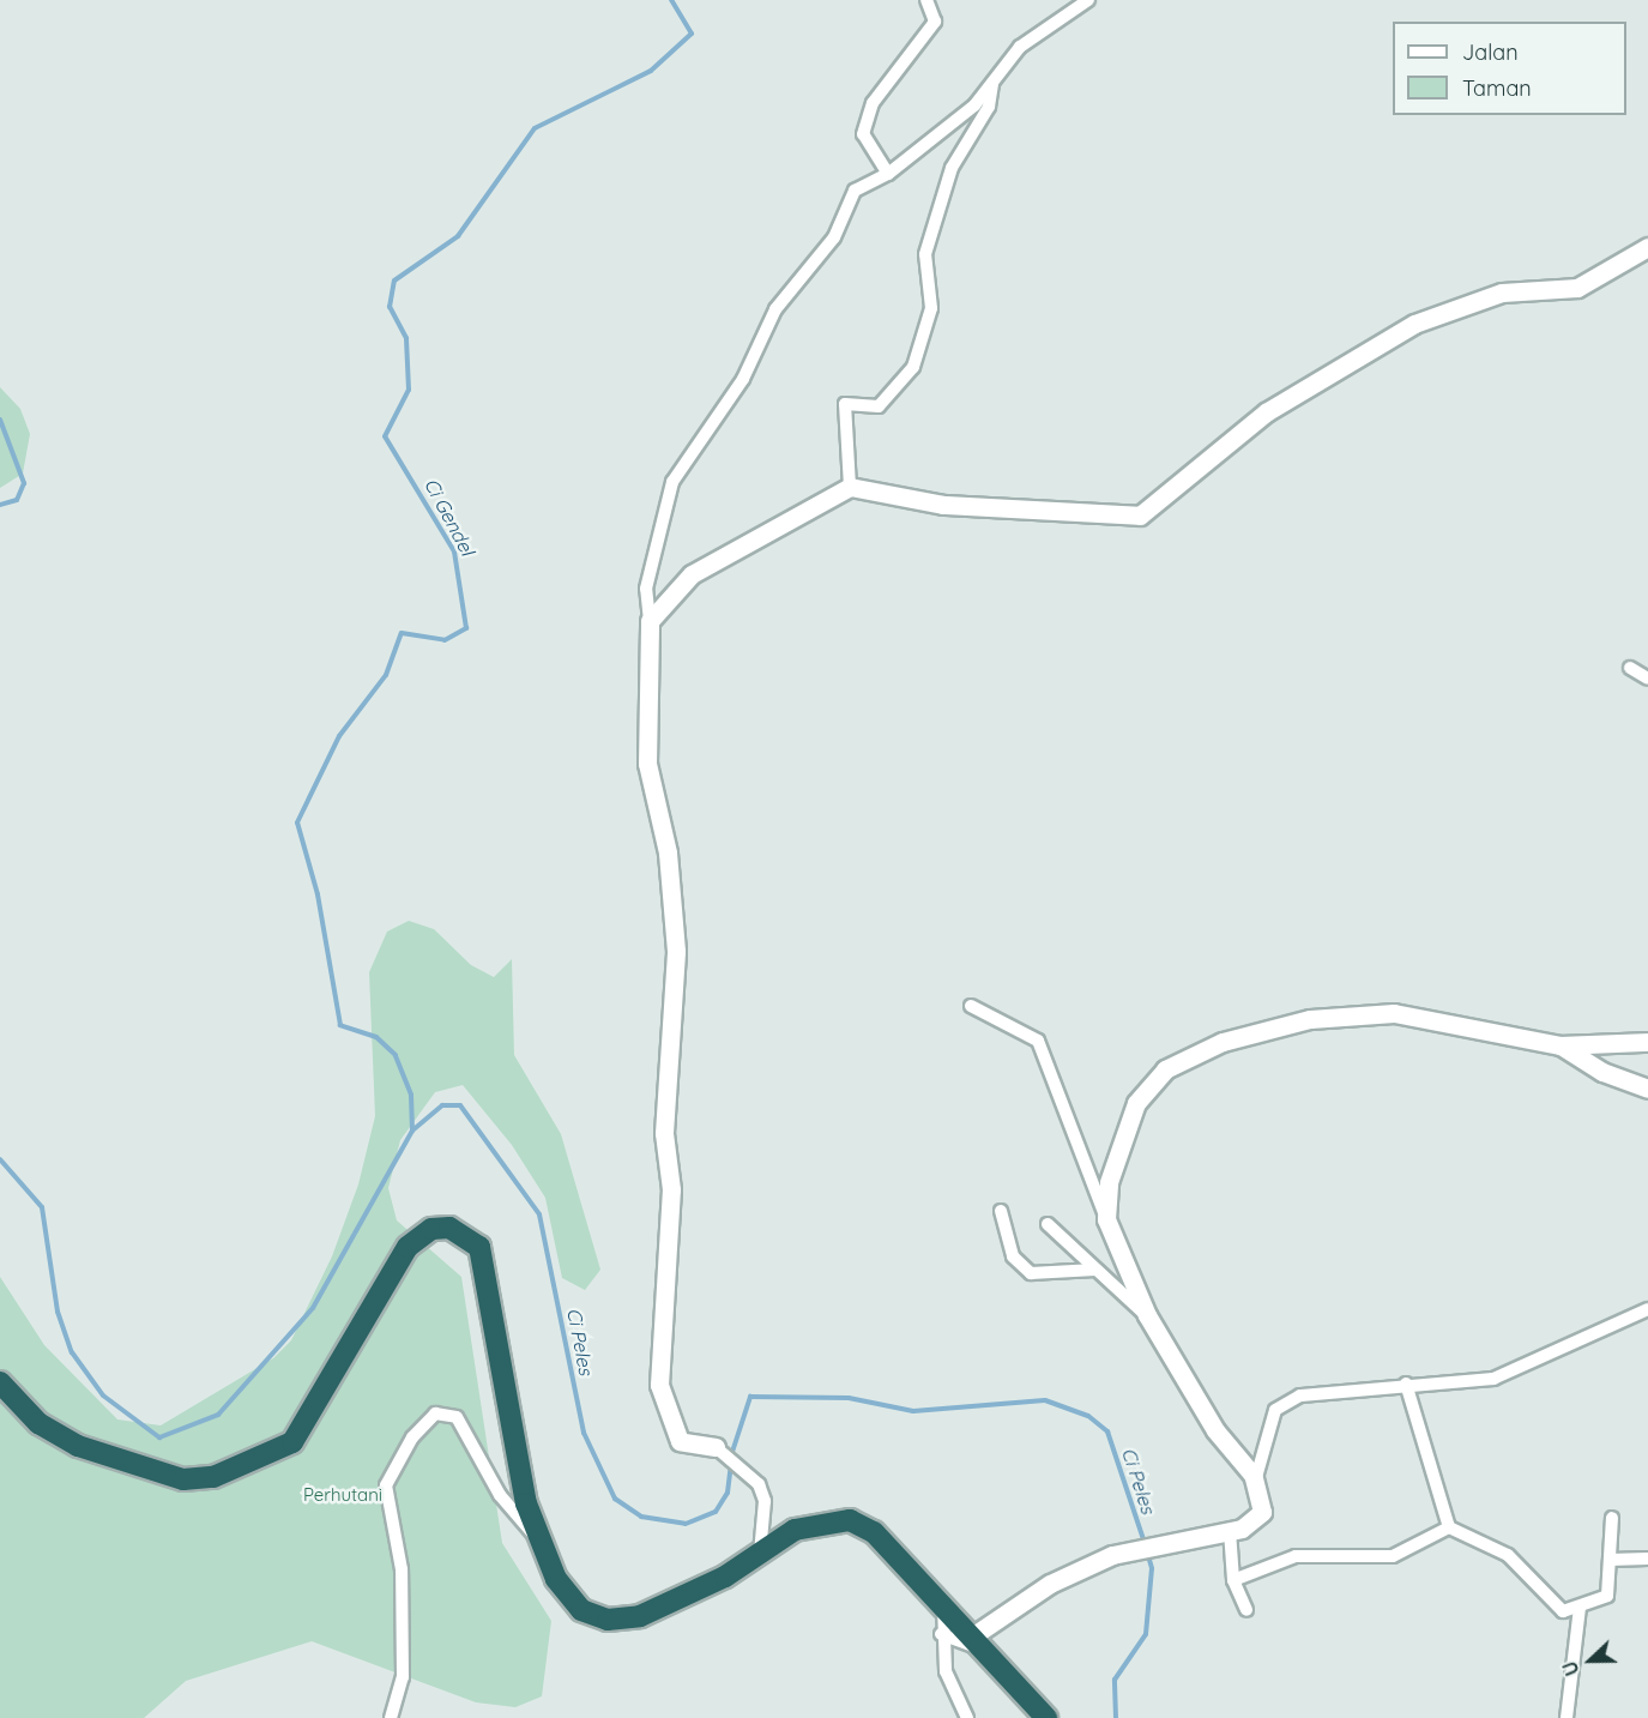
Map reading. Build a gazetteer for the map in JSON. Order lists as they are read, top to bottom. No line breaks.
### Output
{"water":["Ci Gendel","Ci Peles"],"parks":["Perhutani"],"legend":["Jalan","Taman"],"north":"left"}
